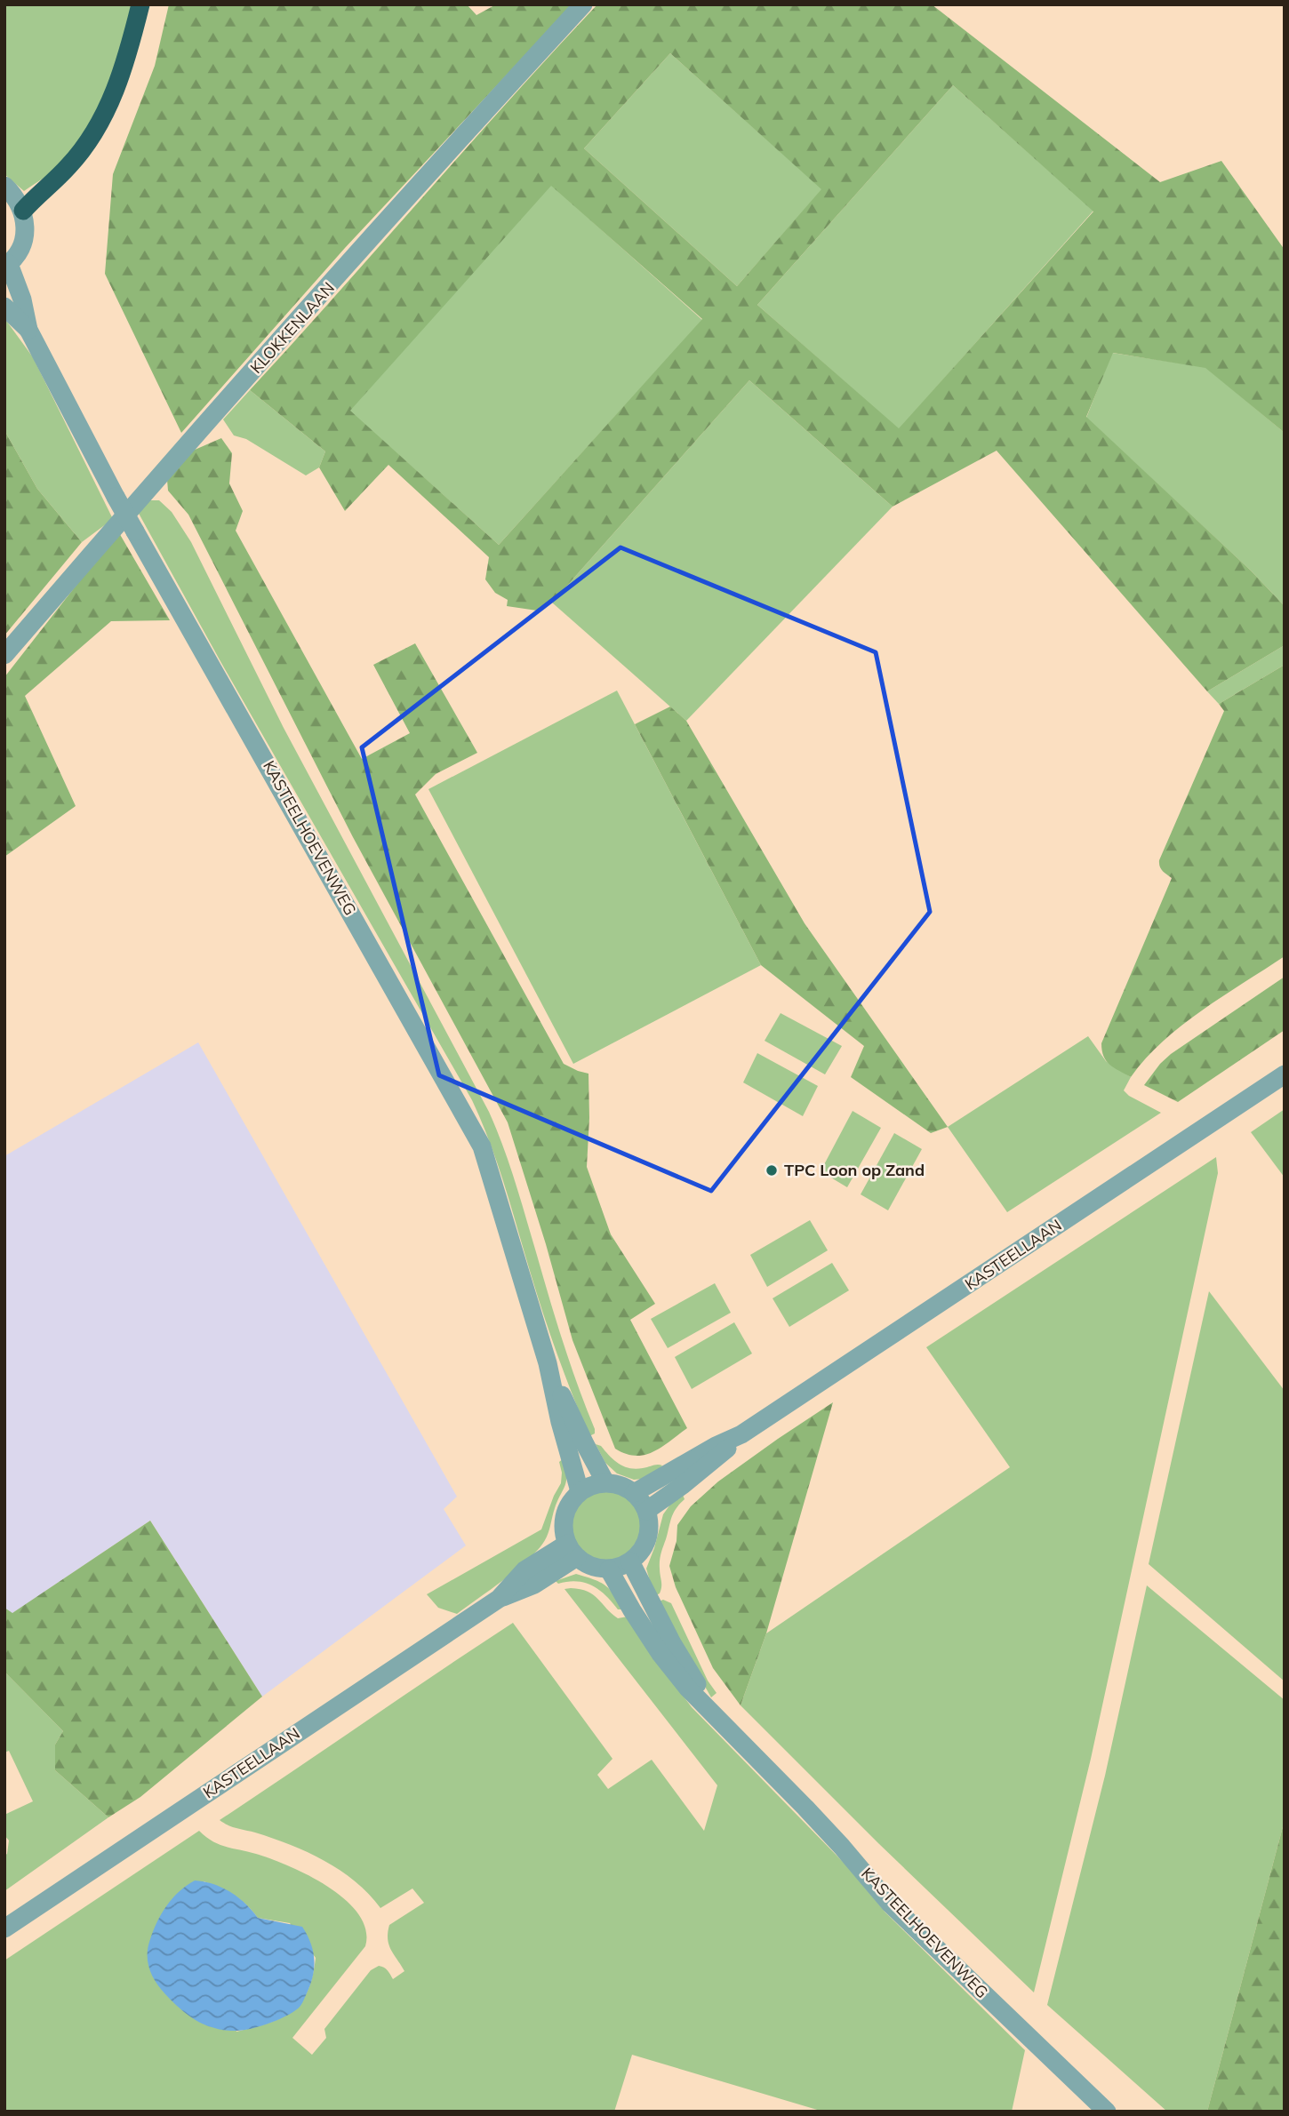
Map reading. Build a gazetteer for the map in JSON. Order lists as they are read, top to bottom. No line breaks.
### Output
{"streets":{"street":["KLOKKENLAAN","KASTEELHOEVENWEG","KASTEELLAAN"]},"crossings":[["KASTEELHOEVENWEG","KASTEELLAAN"]],"places":["TPC Loon op Zand"]}
